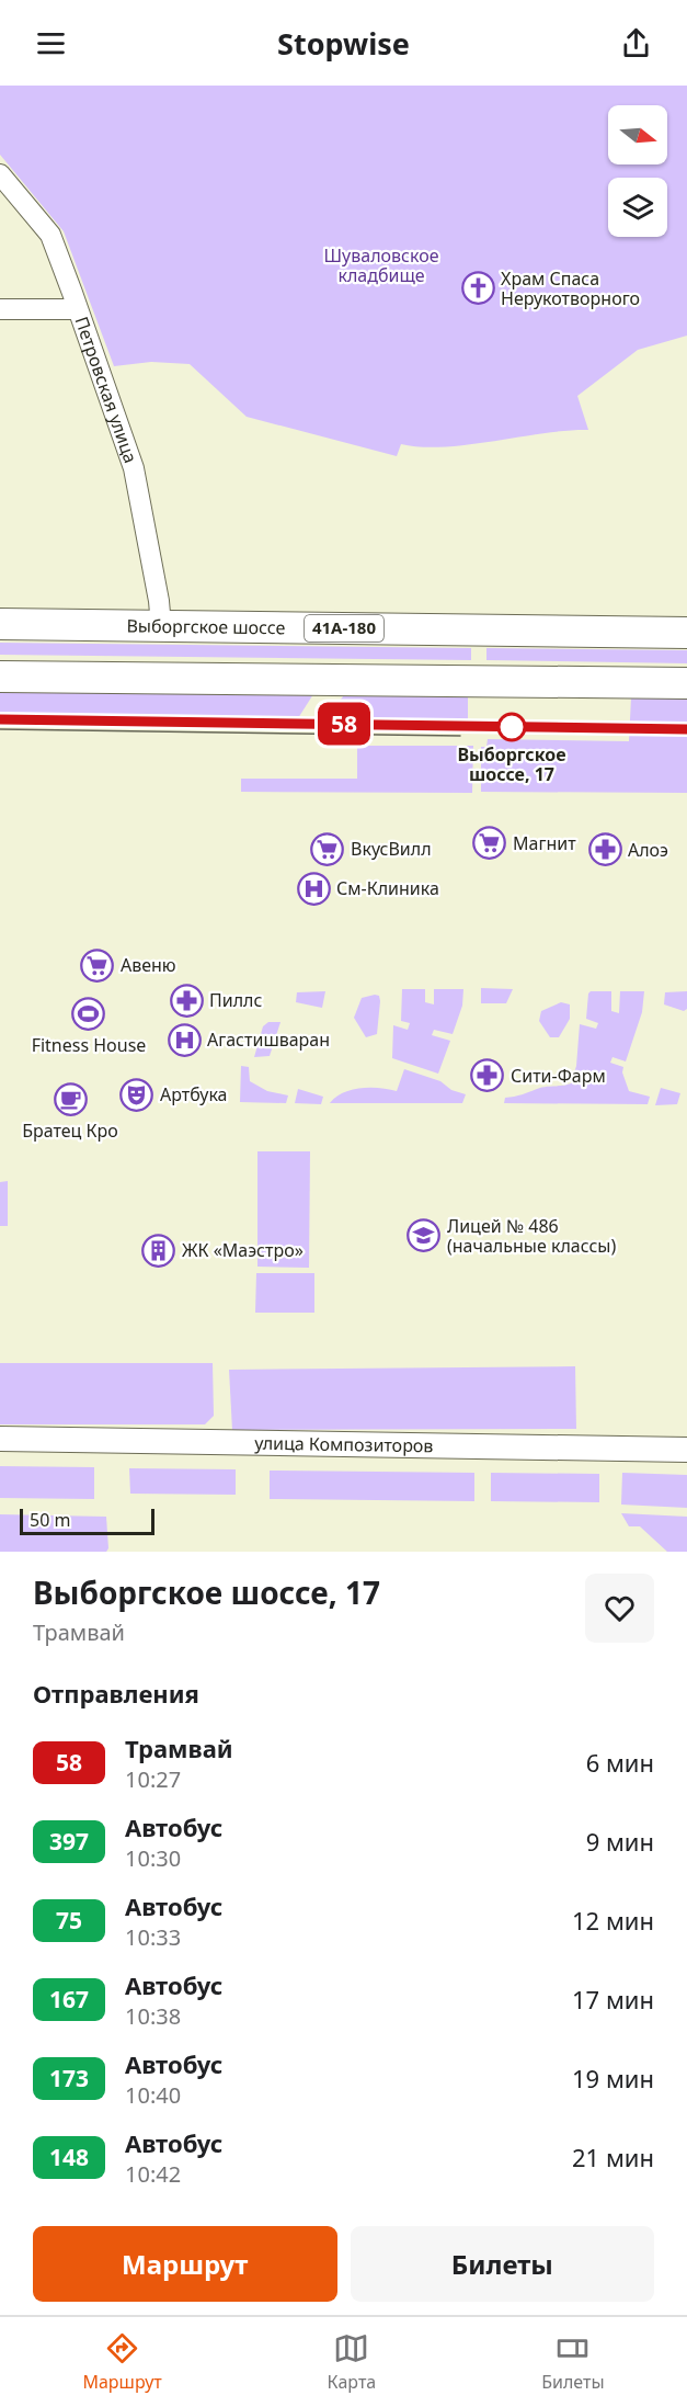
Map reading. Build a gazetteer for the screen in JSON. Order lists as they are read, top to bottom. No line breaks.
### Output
{"streets":{"main road":["Выборгское шоссе","41А-180"],"street":["Петровская улица","улица Композиторов"]},"crossings":[["Петровская улица","Выборгское шоссе"]],"parks":["Шуваловское кладбище"],"places":{"church":["Храм Спаса Нерукотворного"],"other":["Выборгское шоссе, 17"],"supermarket":["Магнит","ВкусВилл","Авеню"],"pharmacy":["Алоэ","Пиллс","Сити-Фарм"],"hospital":["См-Клиника","Агастишваран"],"sports":["Fitness House"],"theatre":["Артбука"],"cafe":["Братец Кро"],"school or university":["Лицей № 486 (начальные классы)"],"building":["ЖК «Маэстро»"]},"lines":["tram line 58"],"scale_bar":"50 m","north":"right","page":{"header":"Stopwise","on_map":"58","scale":"50 m","heading":[["Выборгское шоссе, 17","Трамвай"],"Отправления"],"list":[{"mark":"58","name":"Трамвай","note":"10:27","value":"6 мин"},{"mark":"397","name":"Автобус","note":"10:30","value":"9 мин"},{"mark":"75","name":"Автобус","note":"10:33","value":"12 мин"},{"mark":"167","name":"Автобус","note":"10:38","value":"17 мин"},{"mark":"173","name":"Автобус","note":"10:40","value":"19 мин"},{"mark":"148","name":"Автобус","note":"10:42","value":"21 мин"}],"buttons":["Маршрут","Билеты"],"tabs":["Маршрут","Карта","Билеты"]}}
